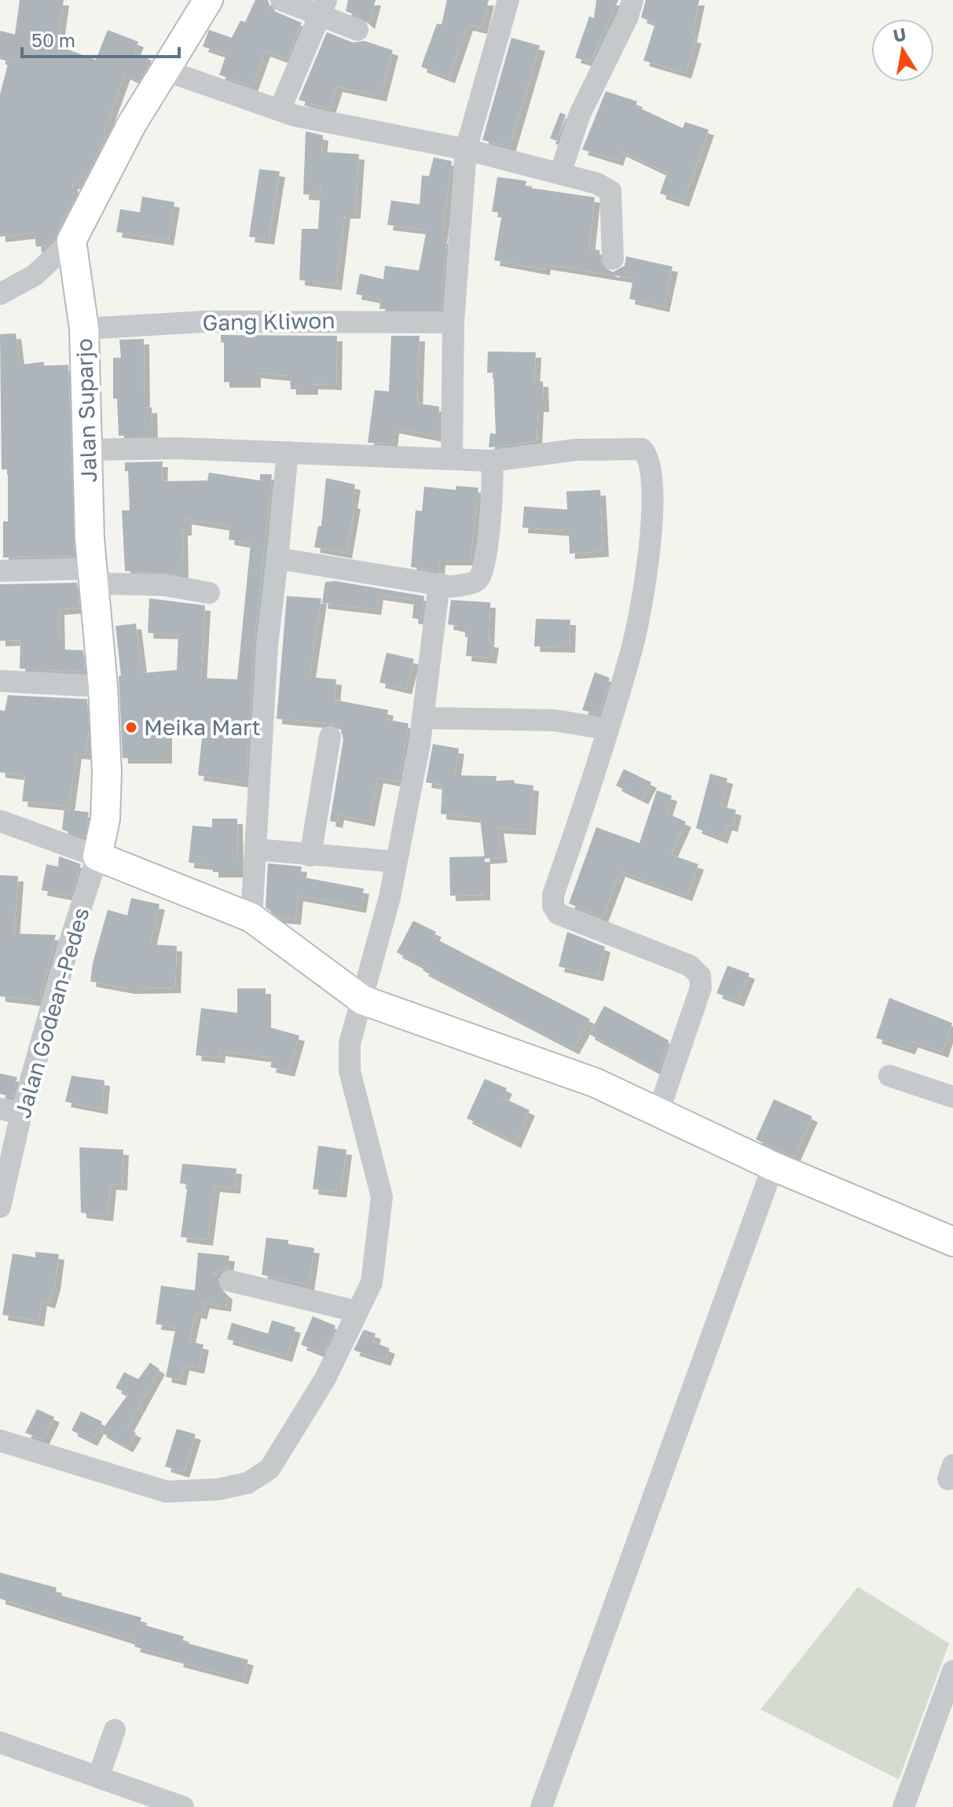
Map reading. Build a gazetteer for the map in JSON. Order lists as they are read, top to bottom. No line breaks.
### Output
{"streets":{"main road":["Jalan Suparjo"],"street":["Gang Kliwon","Jalan Godean-Pedes"]},"crossings":[["Gang Kliwon","Jalan Suparjo"],["Jalan Suparjo","Jalan Godean-Pedes"]],"places":["Meika Mart"],"scale_bar":"50 m","north":"top"}
